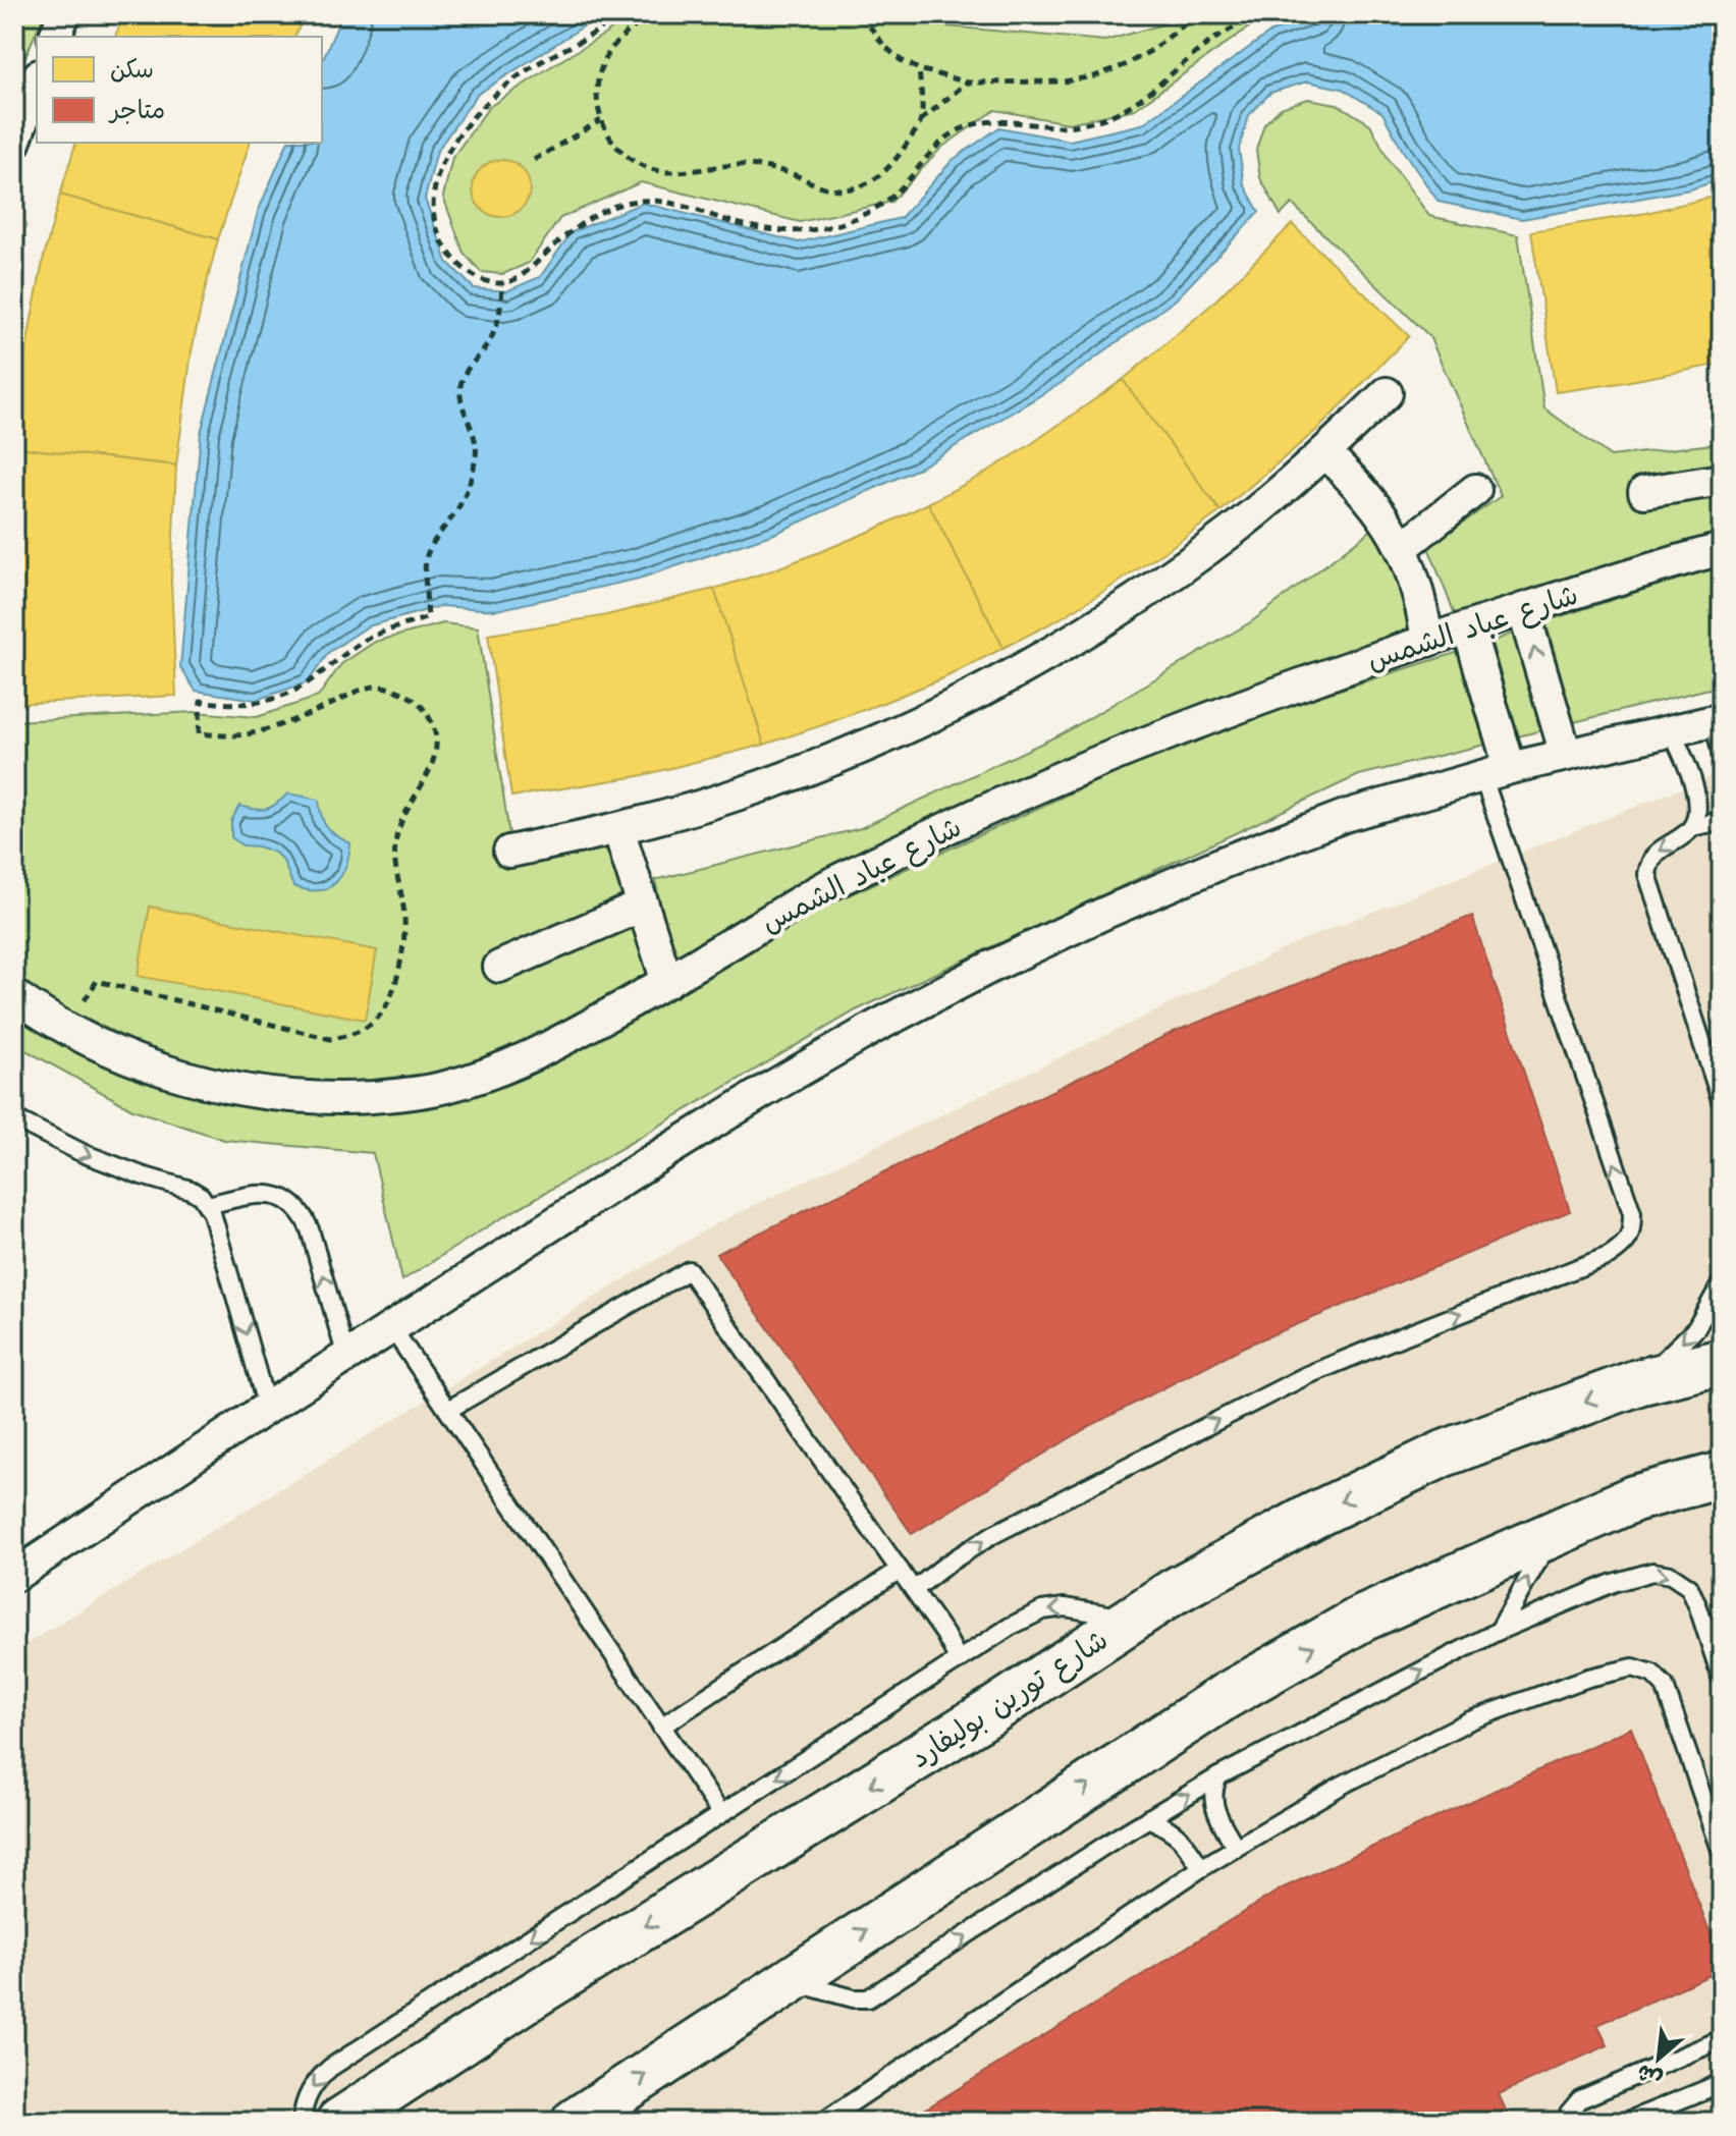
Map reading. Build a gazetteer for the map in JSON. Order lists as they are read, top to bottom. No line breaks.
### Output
{"streets":{"main road":["شارع تورين بوليفارد"],"street":["شارع عباد الشمس"]},"legend":["سكن","متاجر"],"north":"bottom left"}
